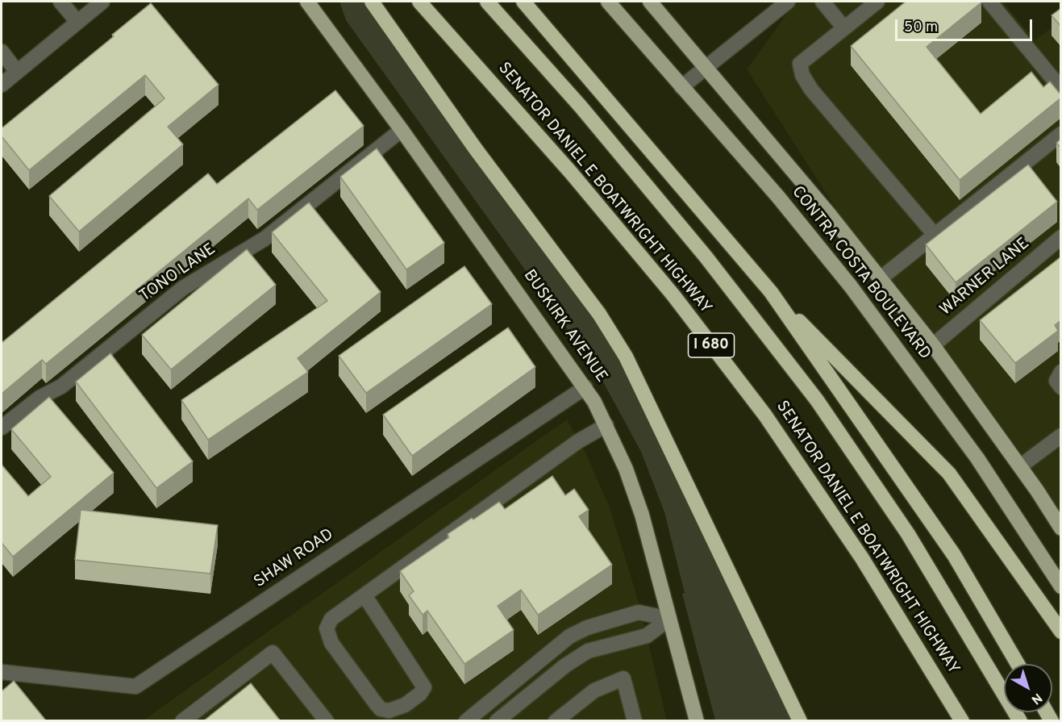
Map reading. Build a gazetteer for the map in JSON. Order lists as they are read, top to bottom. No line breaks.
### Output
{"streets":{"highway":["SENATOR DANIEL E BOATWRIGHT HIGHWAY","I 680"],"main road":["CONTRA COSTA BOULEVARD","BUSKIRK AVENUE"],"street":["TONO LANE","WARNER LANE","SHAW ROAD"]},"crossings":[["TONO LANE","BUSKIRK AVENUE"],["CONTRA COSTA BOULEVARD","WARNER LANE"],["BUSKIRK AVENUE","SHAW ROAD"]],"scale_bar":"50 m","north":"bottom right"}
